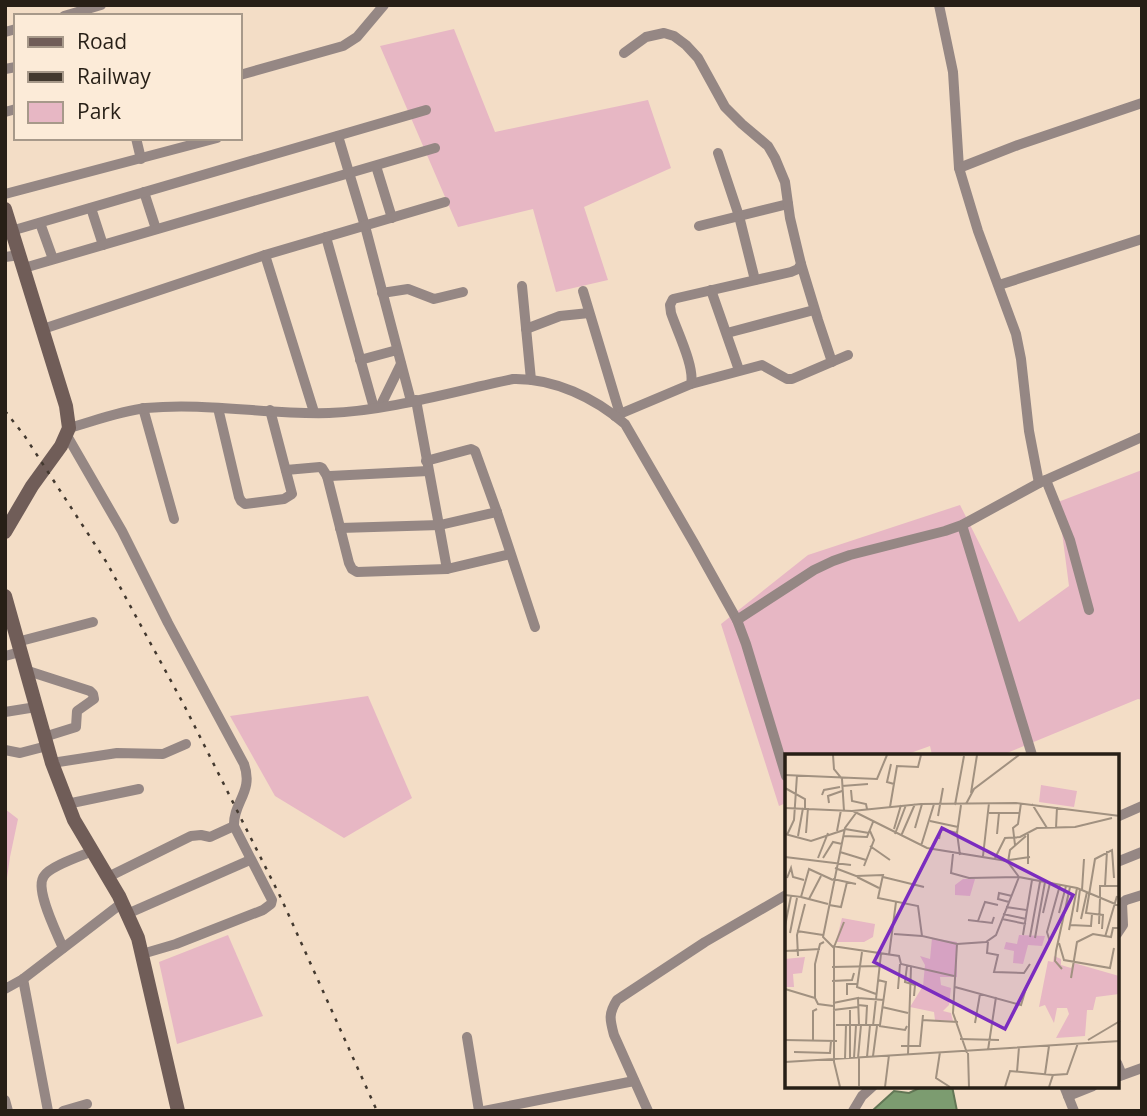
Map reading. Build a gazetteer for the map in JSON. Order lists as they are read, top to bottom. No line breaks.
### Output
{"legend":["Road","Railway","Park"]}
